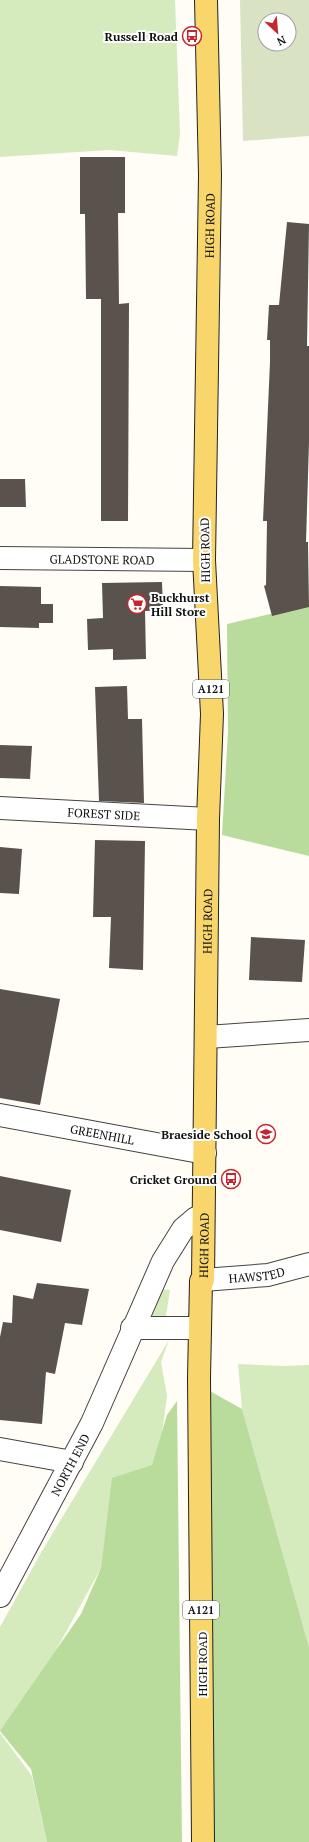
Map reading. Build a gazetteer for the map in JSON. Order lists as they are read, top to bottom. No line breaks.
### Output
{"streets":{"main road":["HIGH ROAD","A121"],"street":["GLADSTONE ROAD","FOREST SIDE","GREENHILL","HAWSTED","NORTH END"]},"crossings":[["HIGH ROAD","GLADSTONE ROAD"],["HIGH ROAD","FOREST SIDE"],["HIGH ROAD","GREENHILL"],["HIGH ROAD","HAWSTED"],["HIGH ROAD","NORTH END"]],"places":{"bus stop":["Russell Road","Cricket Ground"],"supermarket":["Buckhurst Hill Store"],"school or university":["Braeside School"]},"north":"bottom right"}
